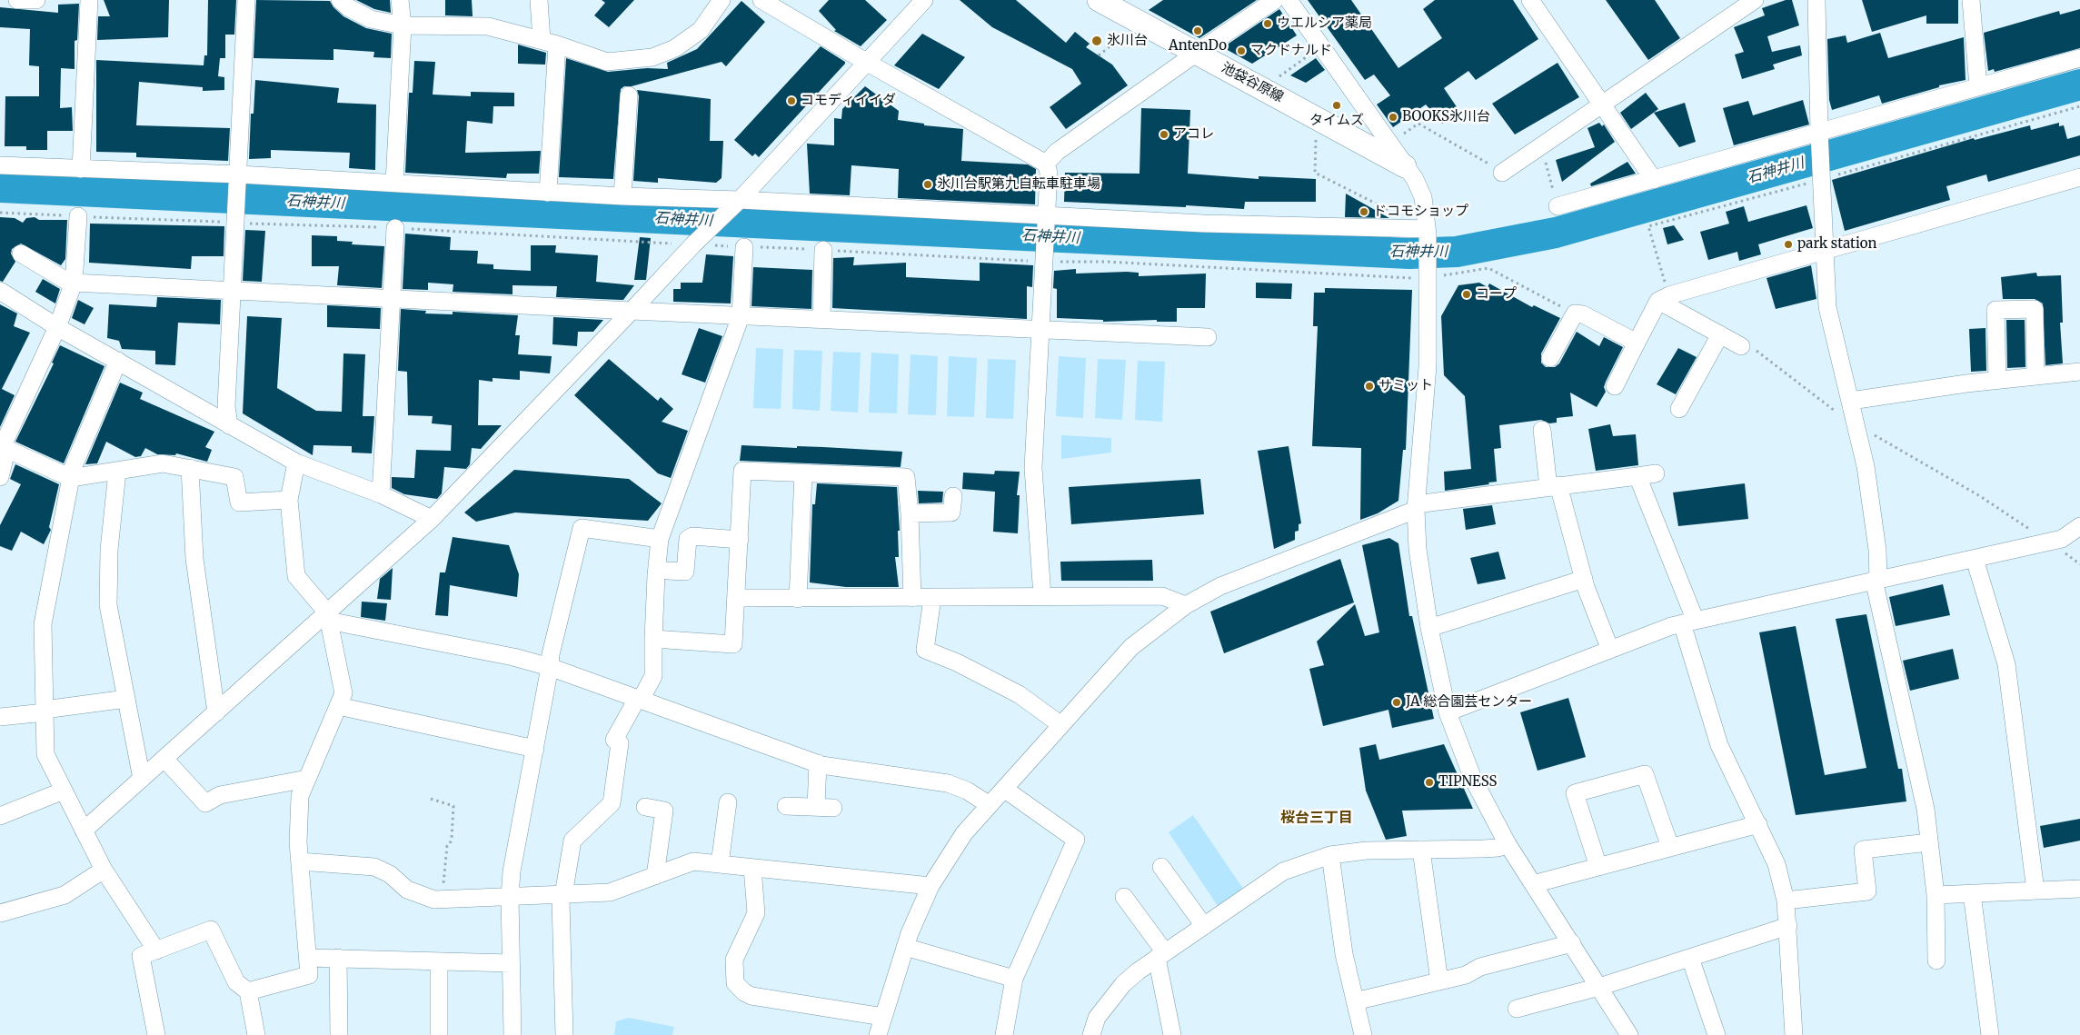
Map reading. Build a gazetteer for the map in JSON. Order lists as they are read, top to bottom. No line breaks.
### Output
{"streets":{"main road":["池袋谷原線"]},"districts":["桜台三丁目"],"water":["石神井川"],"places":["ウエルシア薬局","AntenDo","氷川台","マクドナルド","コモディイイダ","タイムズ","BOOKS氷川台","アコレ","氷川台駅第九自転車駐車場","ドコモショップ","park station","コープ","サミット","JA 総合園芸センター","TIPNESS"]}
